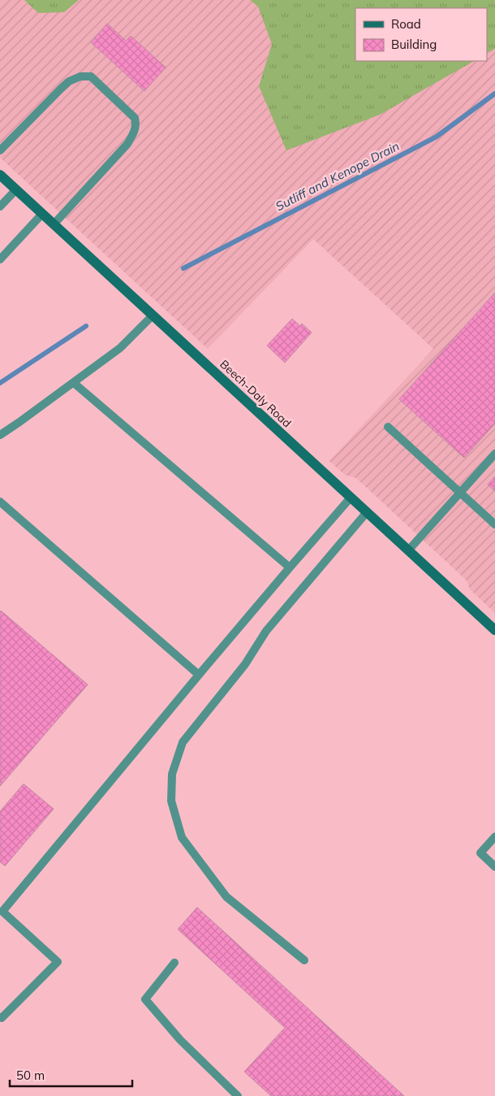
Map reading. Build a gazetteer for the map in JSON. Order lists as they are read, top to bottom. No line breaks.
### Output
{"streets":{"street":["Beech-Daly Road"]},"water":["Sutliff and Kenope Drain"],"legend":["Road","Building"],"scale_bar":"50 m"}
